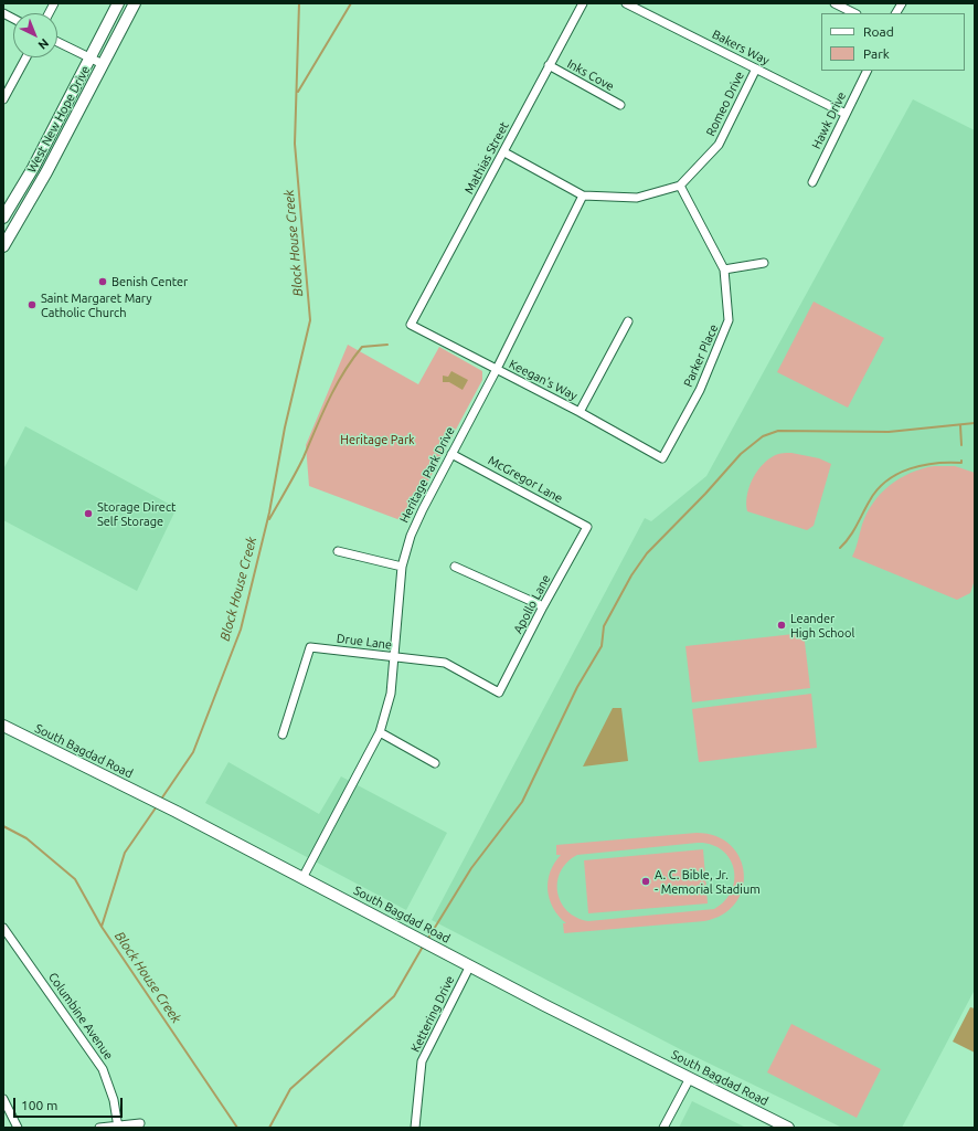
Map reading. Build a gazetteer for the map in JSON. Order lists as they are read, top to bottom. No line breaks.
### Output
{"streets":{"main road":["West New Hope Drive","South Bagdad Road"],"street":["Bakers Way","Inks Cove","Romeo Drive","Hawk Drive","Mathias Street","Parker Place","Keegan's Way","Heritage Park Drive","McGregor Lane","Apollo Lane","Drue Lane","Kettering Drive","Columbine Avenue"]},"crossings":[["Bakers Way","Romeo Drive"],["Bakers Way","Hawk Drive"],["Inks Cove","Mathias Street"],["Romeo Drive","Parker Place"],["Mathias Street","Keegan's Way"],["Parker Place","Keegan's Way"],["Keegan's Way","Heritage Park Drive"],["Heritage Park Drive","McGregor Lane"],["Heritage Park Drive","Drue Lane"],["Heritage Park Drive","South Bagdad Road"],["McGregor Lane","Apollo Lane"],["Apollo Lane","Drue Lane"],["South Bagdad Road","Kettering Drive"]],"water":["Block House Creek"],"parks":["Heritage Park"],"places":["Benish Center","Saint Margaret Mary Catholic Church","Storage Direct Self Storage","Leander High School","A. C. Bible, Jr. - Memorial Stadium"],"legend":["Road","Park"],"scale_bar":"100 m","north":"bottom right"}
